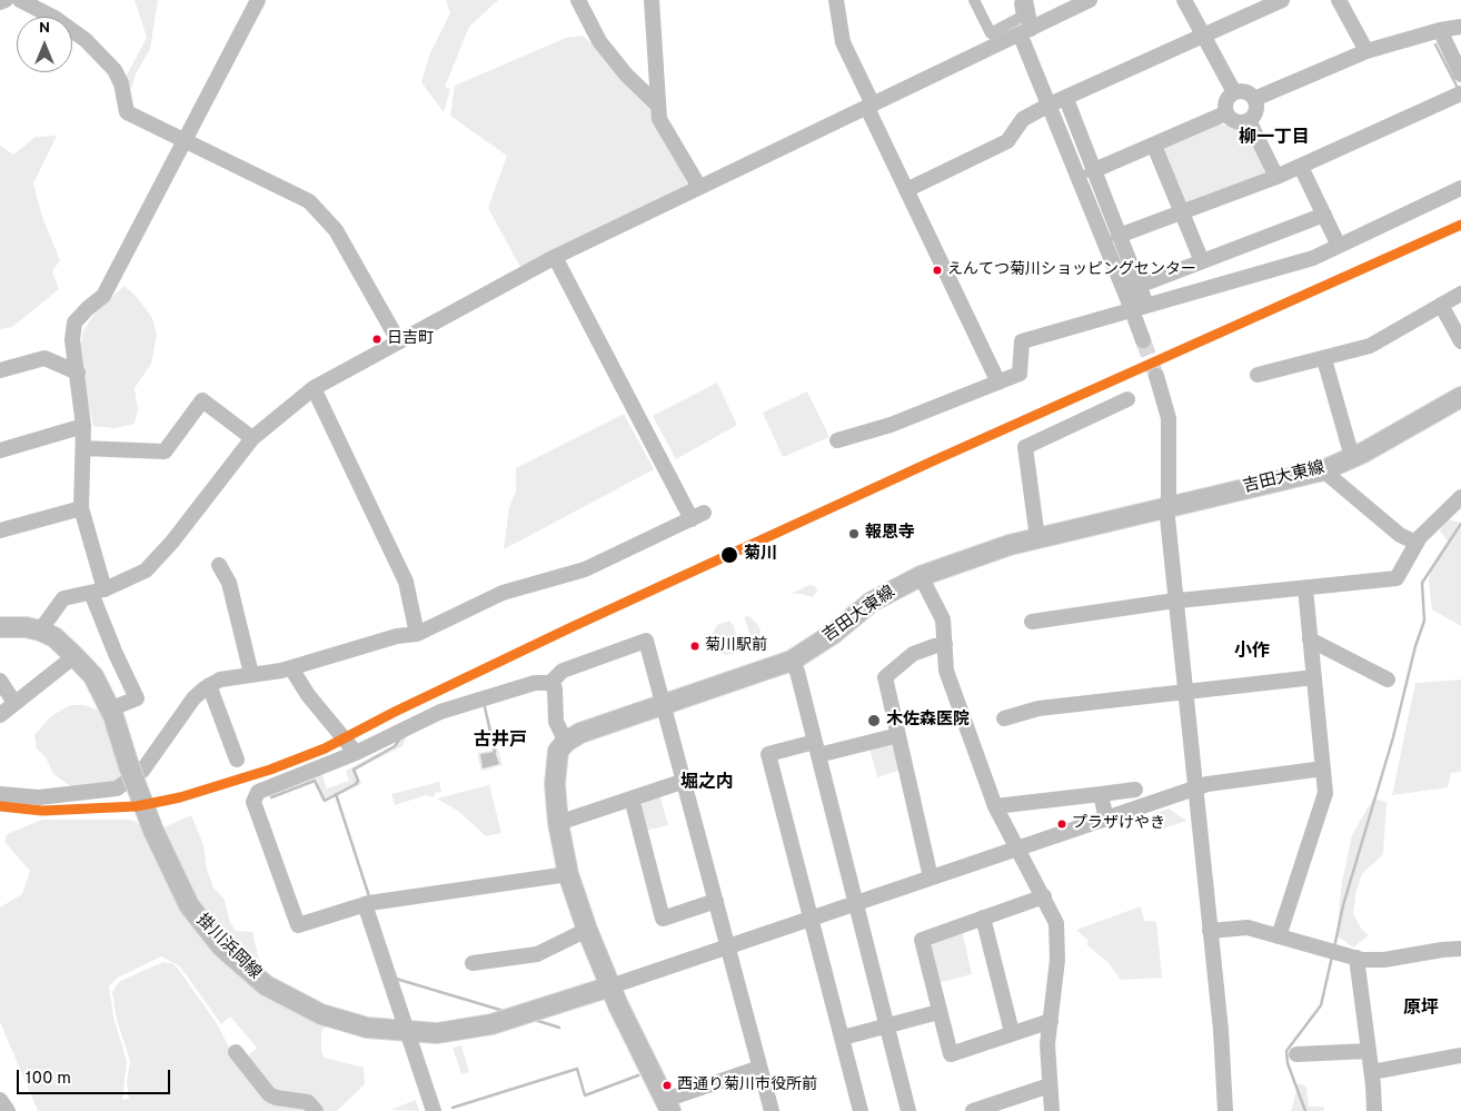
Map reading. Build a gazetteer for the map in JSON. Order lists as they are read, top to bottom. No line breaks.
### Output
{"streets":{"main road":["吉田大東線","掛川浜岡線"]},"districts":["柳一丁目","小作","古井戸","堀之内","原坪"],"places":["えんてつ菊川ショッピングセンター","日吉町","報恩寺","菊川","菊川駅前","木佐森医院","プラザけやき","西通り菊川市役所前"],"scale_bar":"100 m","north":"top"}
